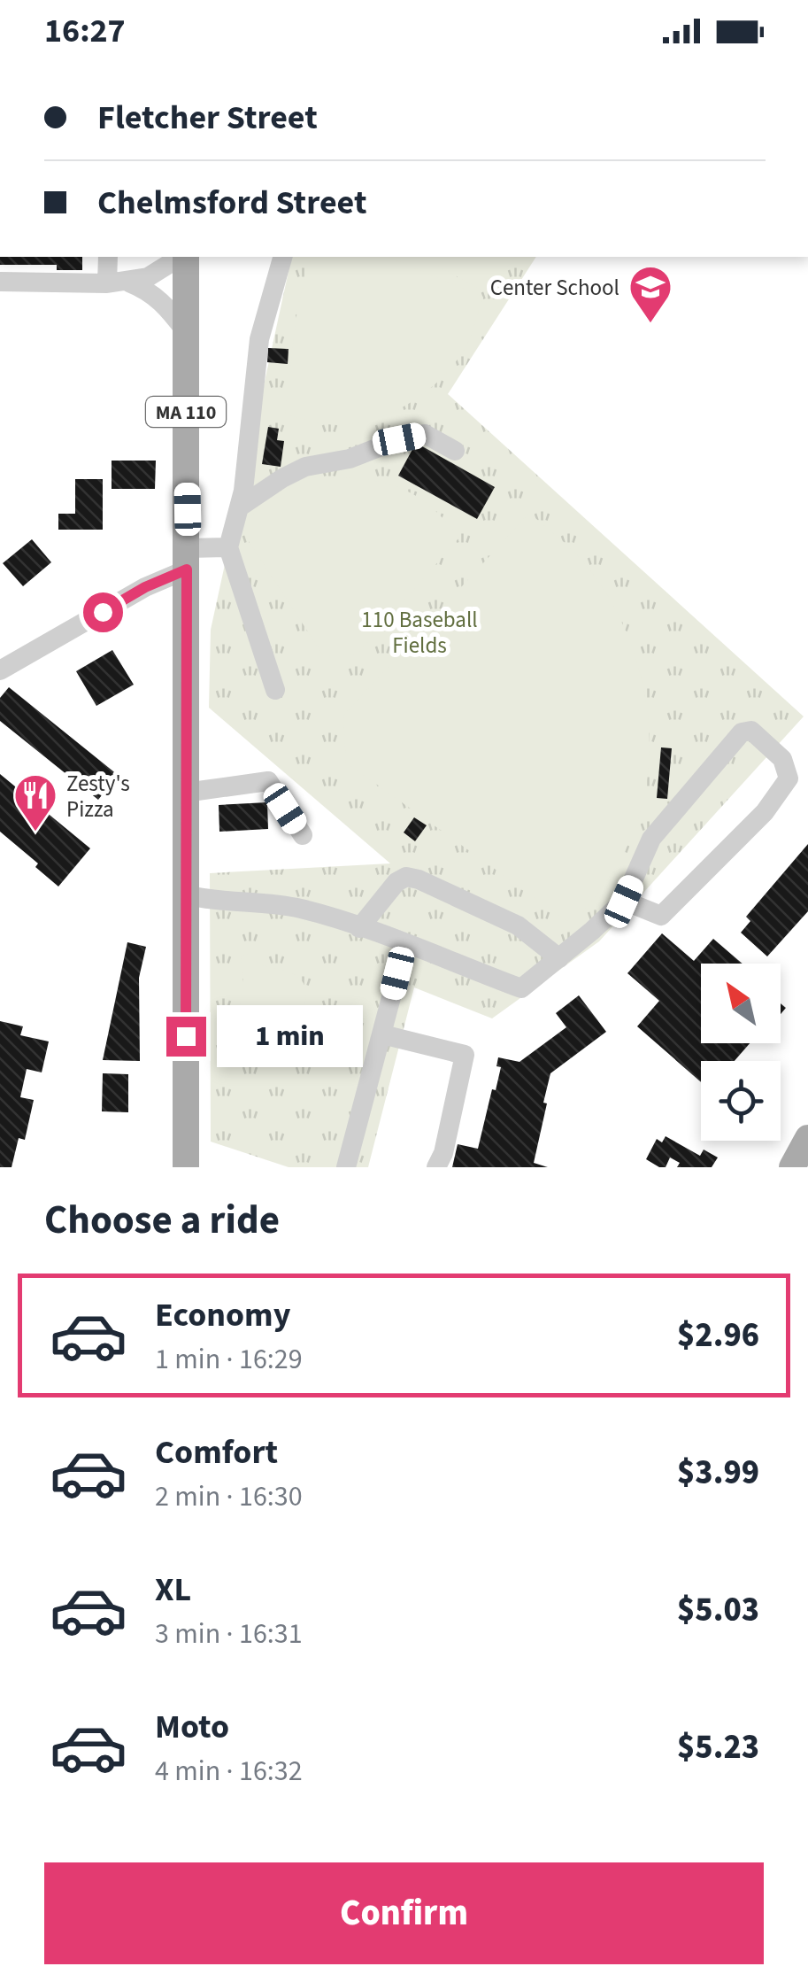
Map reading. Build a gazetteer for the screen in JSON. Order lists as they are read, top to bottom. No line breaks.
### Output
{"streets":{"main road":["MA 110"]},"parks":["110 Baseball Fields"],"places":{"school or university":["Center School"],"restaurant":["Zesty's Pizza"]},"north":"top left","page":{"status":"16:27","banner":["Fletcher Street","Chelmsford Street"],"bubble":"1 min","heading":"Choose a ride","list":[{"name":"Economy","note":"1 min · 16:29","value":"$2.96"},{"name":"Comfort","note":"2 min · 16:30","value":"$3.99"},{"name":"XL","note":"3 min · 16:31","value":"$5.03"},{"name":"Moto","note":"4 min · 16:32","value":"$5.23"}],"buttons":"Confirm"}}
